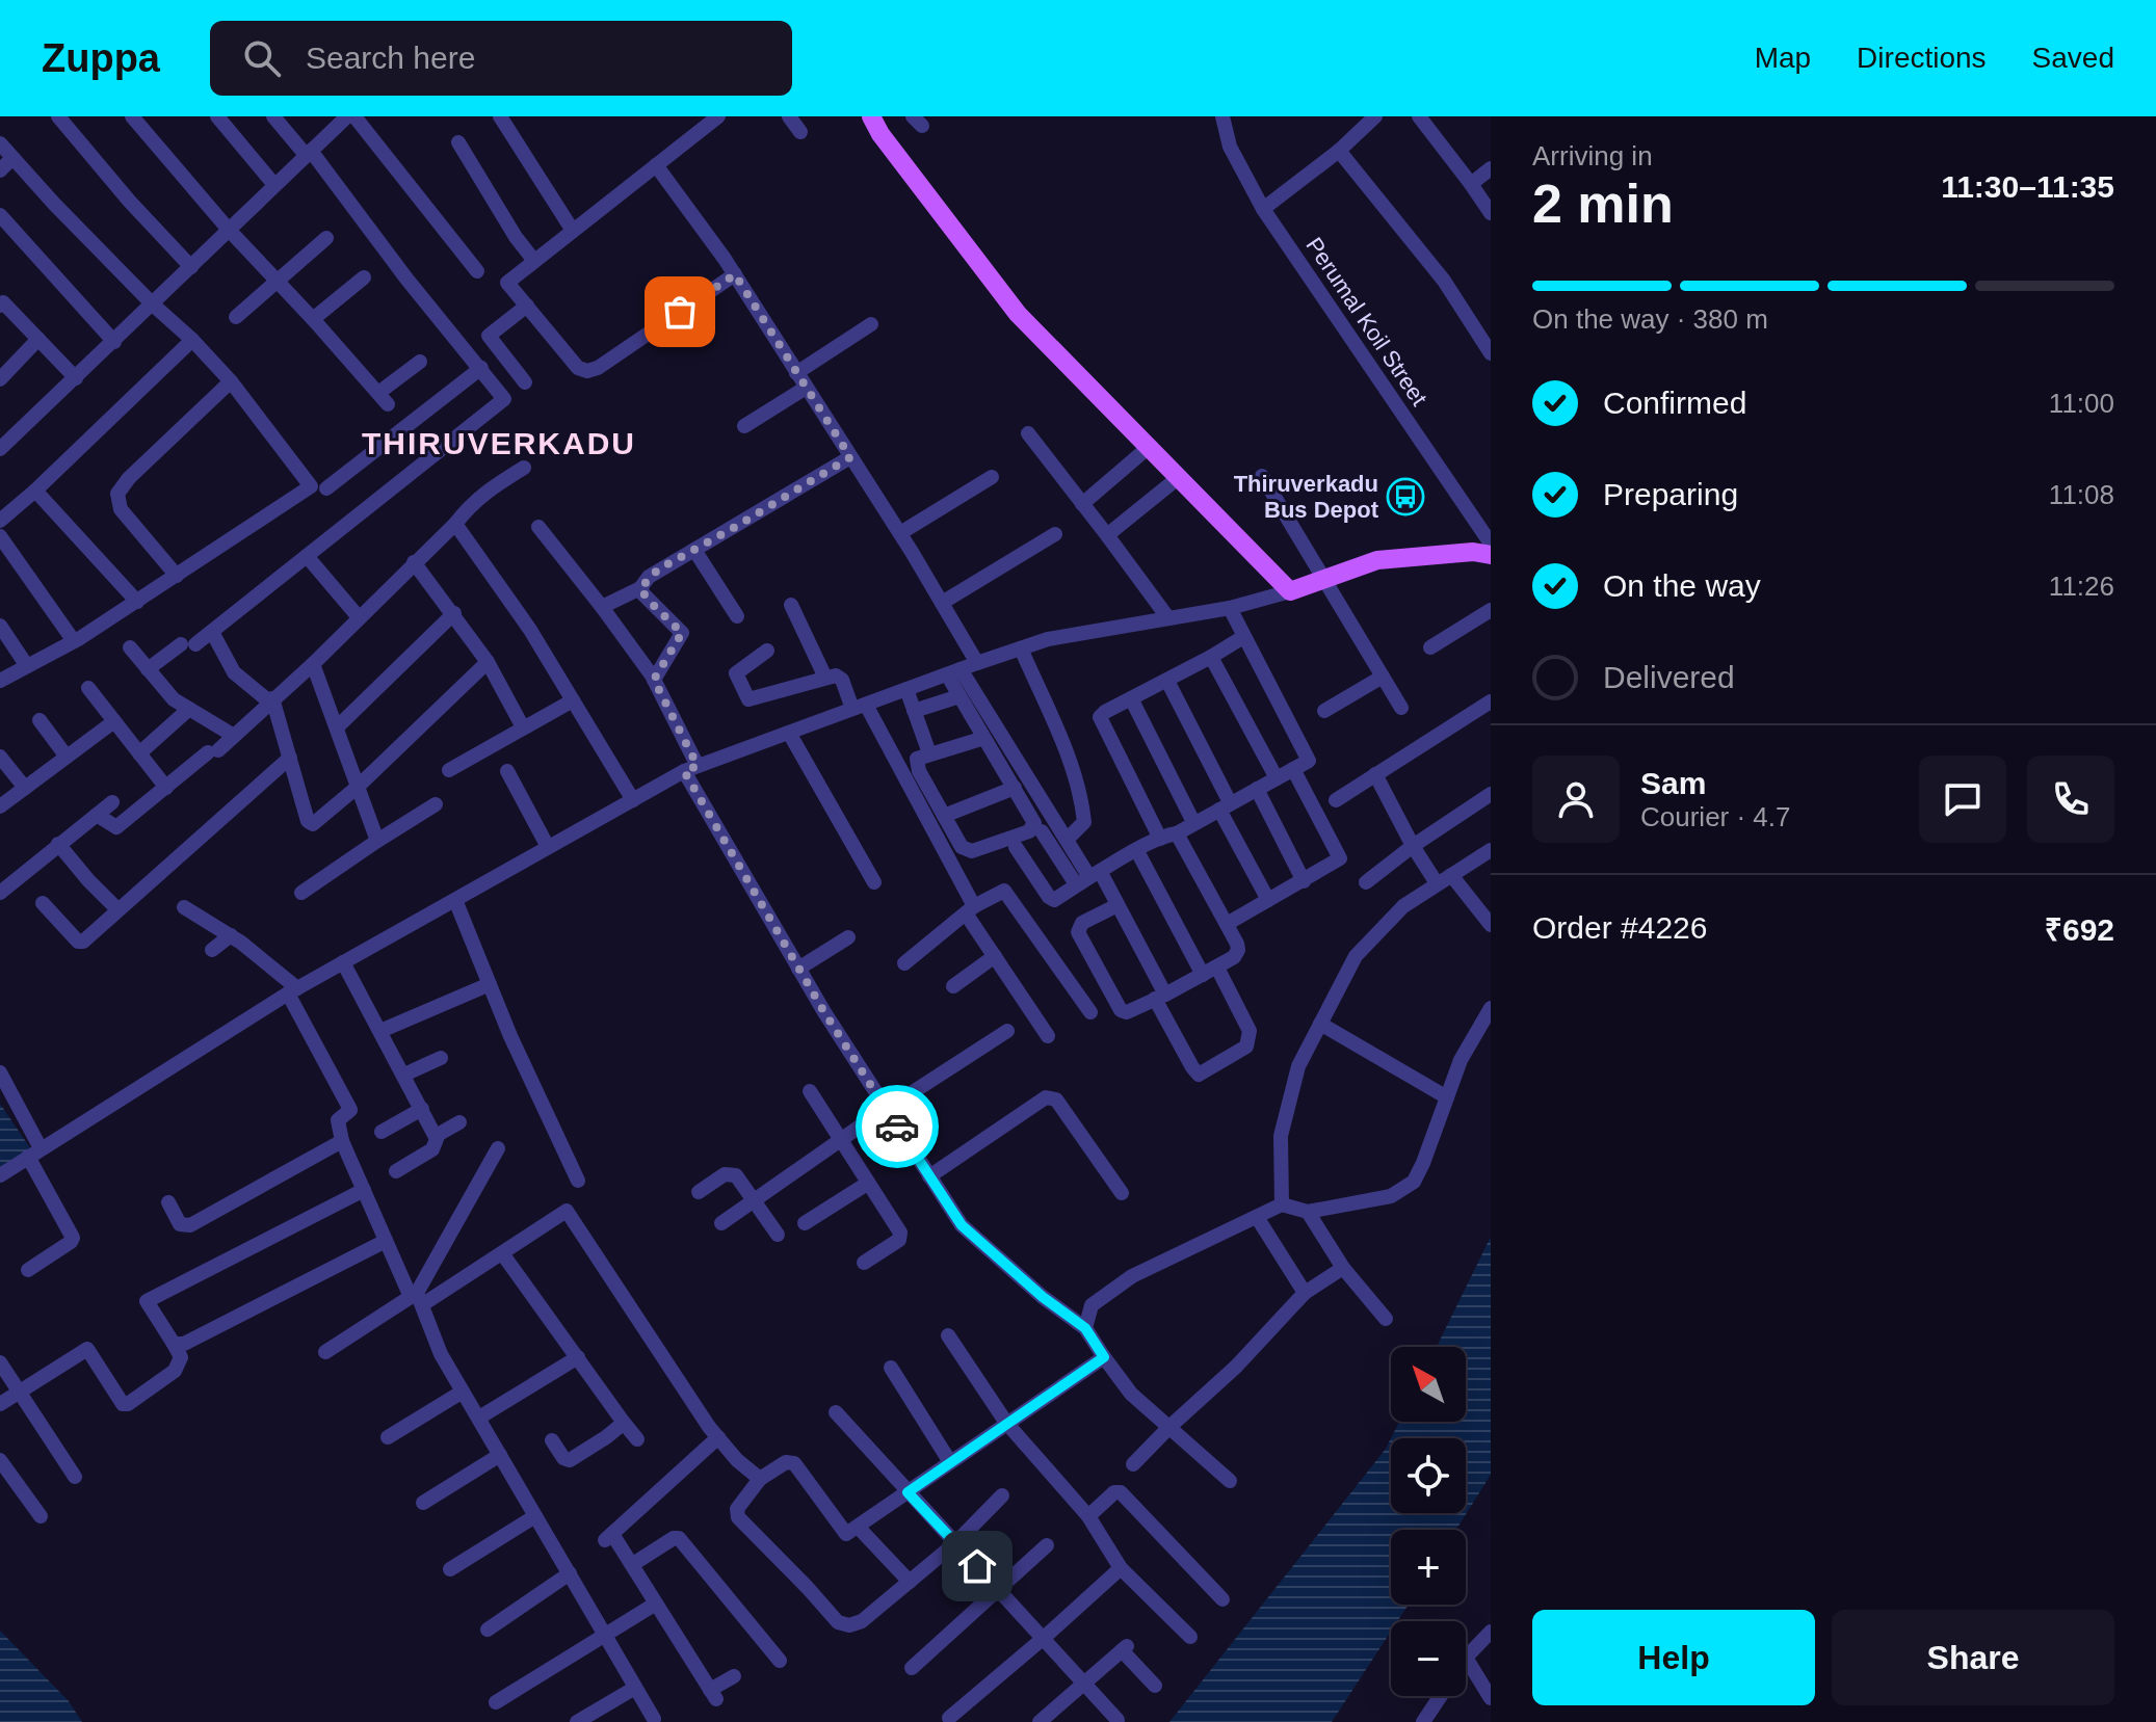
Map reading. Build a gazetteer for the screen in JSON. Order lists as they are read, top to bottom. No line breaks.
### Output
{"streets":{"street":["Perumal Koil Street"]},"districts":["THIRUVERKADU"],"places":{"bus stop":["Thiruverkadu Bus Depot"]},"north":"top left","page":{"header":"Zuppa","search":"Search here","nav":["Map","Directions","Saved"],"heading":["2 min","Arriving in","11:30–11:35"],"panel":["Sam","Courier · 4.7","Order #4226","₹692"],"bar":"On the way · 380 m","list":[["Confirmed","11:00"],["Preparing","11:08"],["On the way","11:26"],"Delivered"],"map_buttons":["+","−"],"buttons":["Help","Share"]}}
